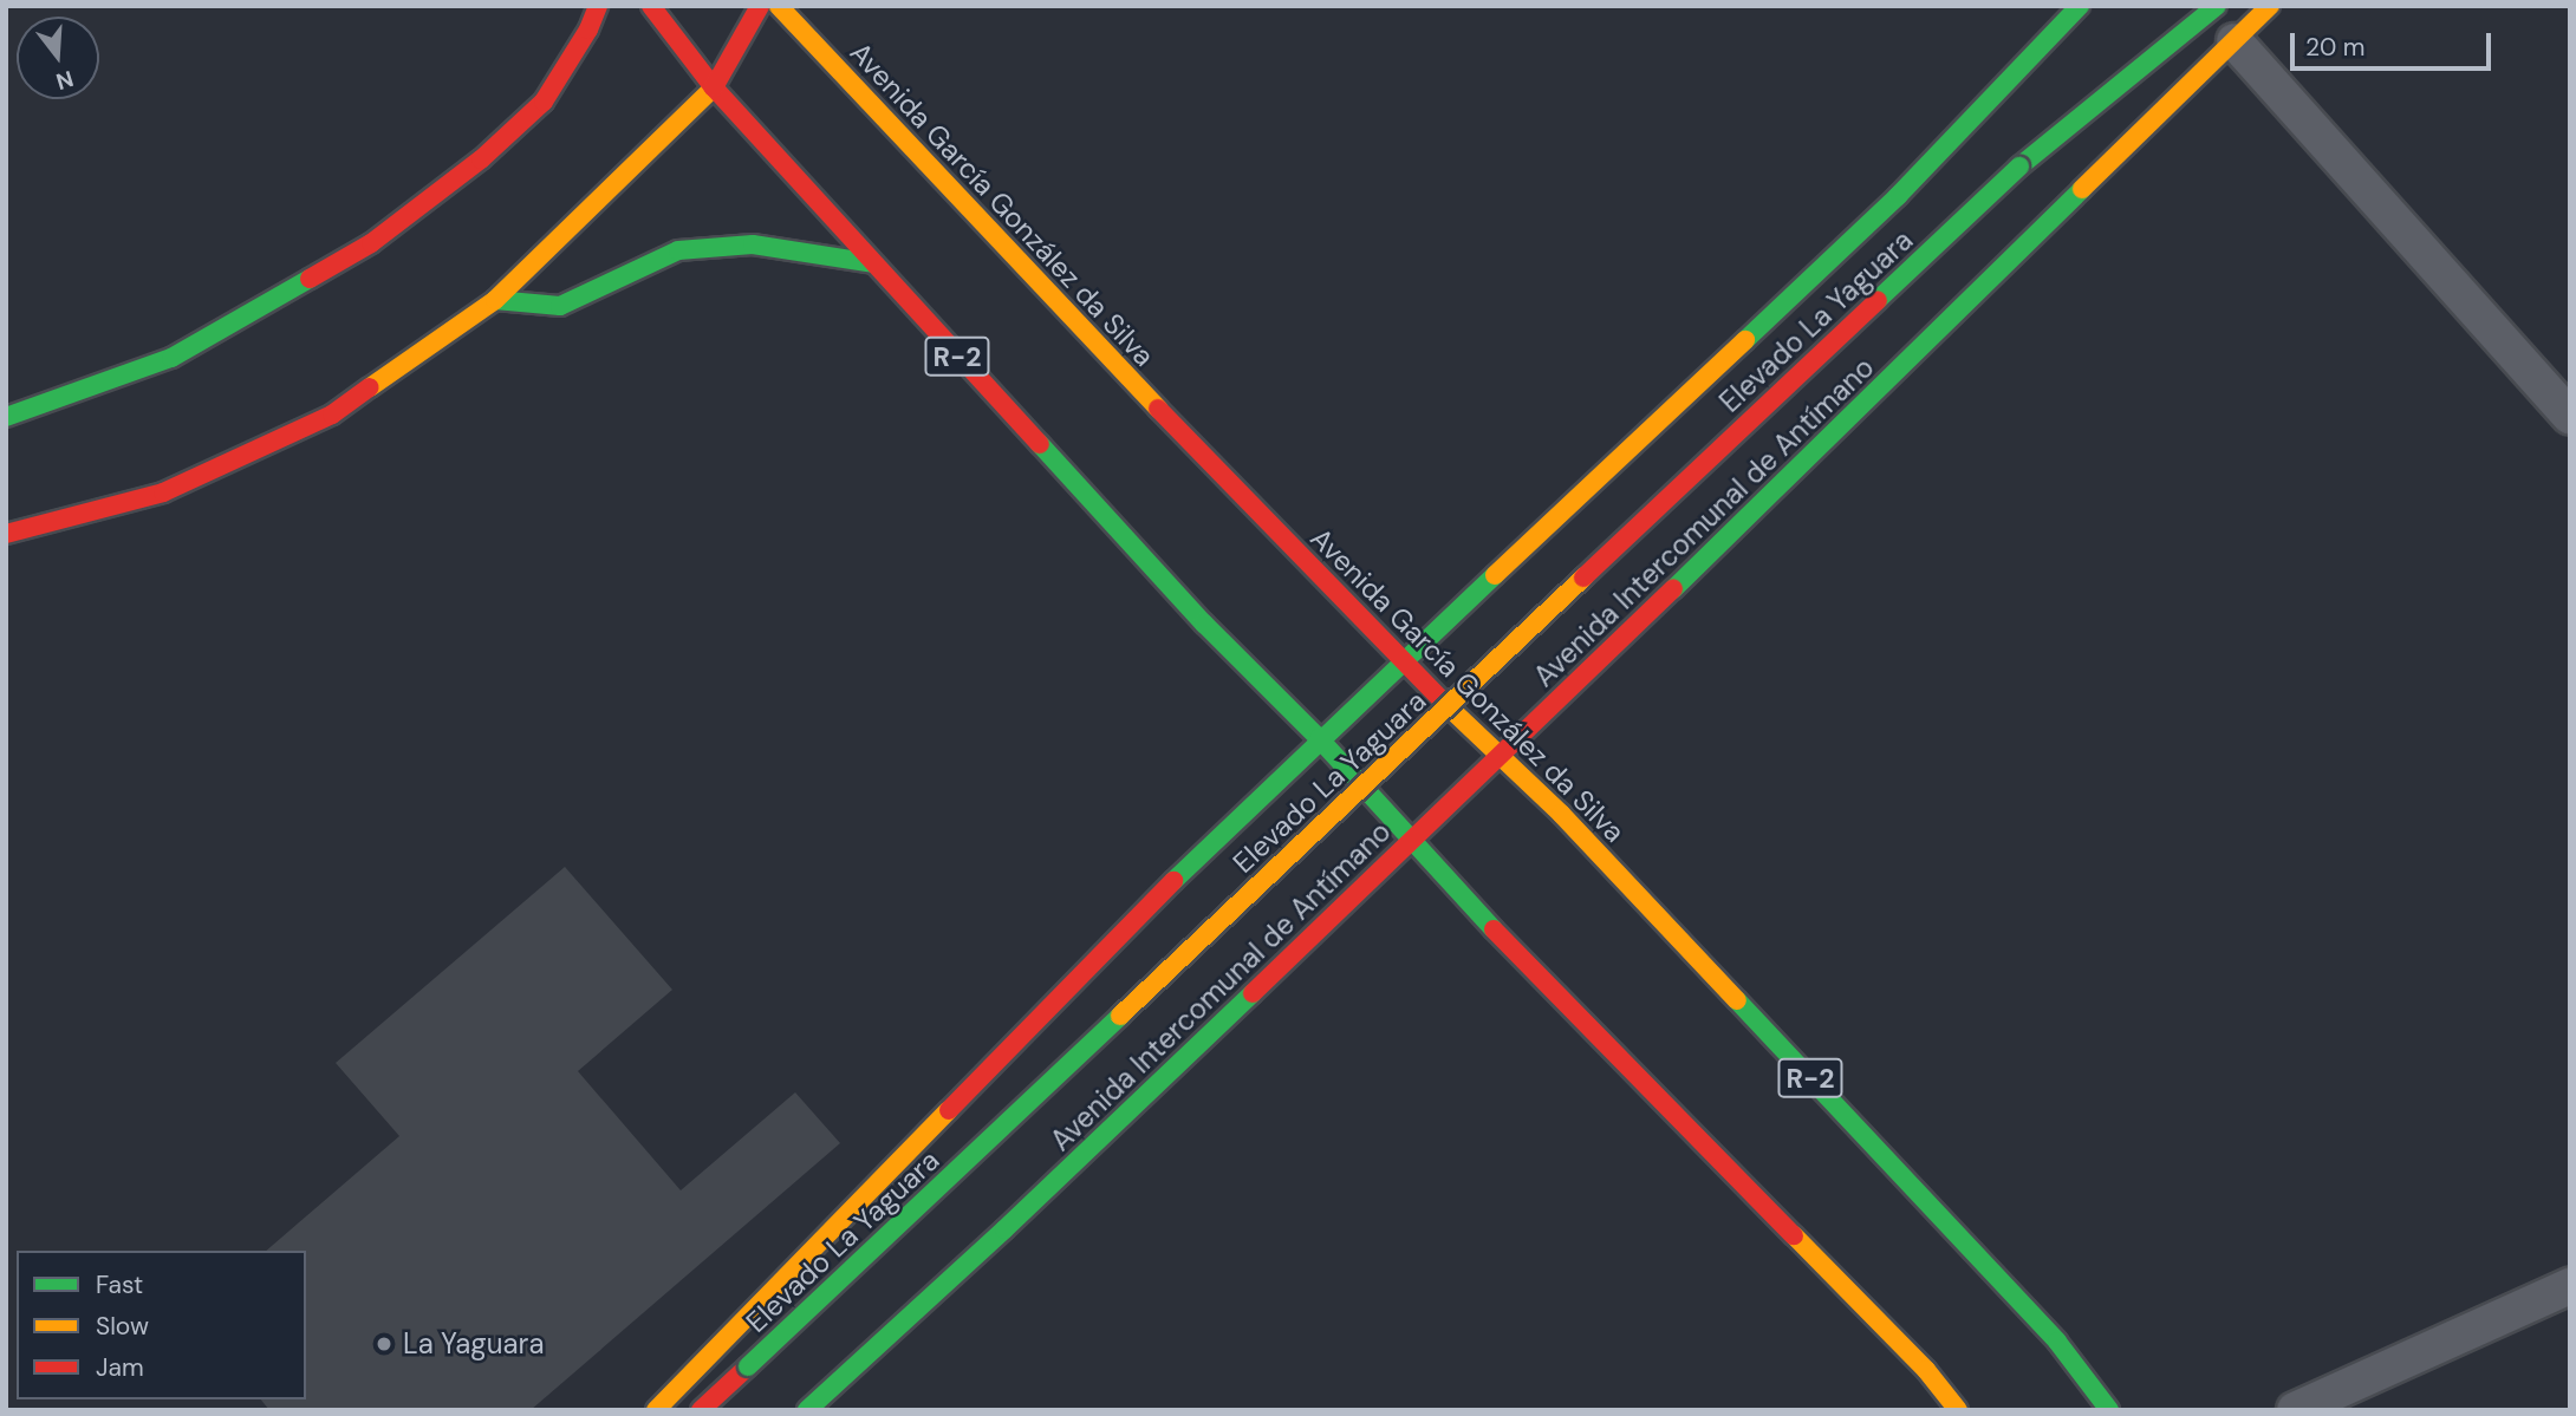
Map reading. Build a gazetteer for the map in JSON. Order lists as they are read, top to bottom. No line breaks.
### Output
{"streets":{"main road":["Avenida García González da Silva","Elevado La Yaguara","R-2","Avenida Intercomunal de Antímano"]},"crossings":[["Avenida García González da Silva","Avenida Intercomunal de Antímano"],["R-2","Avenida Intercomunal de Antímano"]],"places":["La Yaguara"],"legend":["Fast","Slow","Jam"],"scale_bar":"20 m","north":"bottom"}
